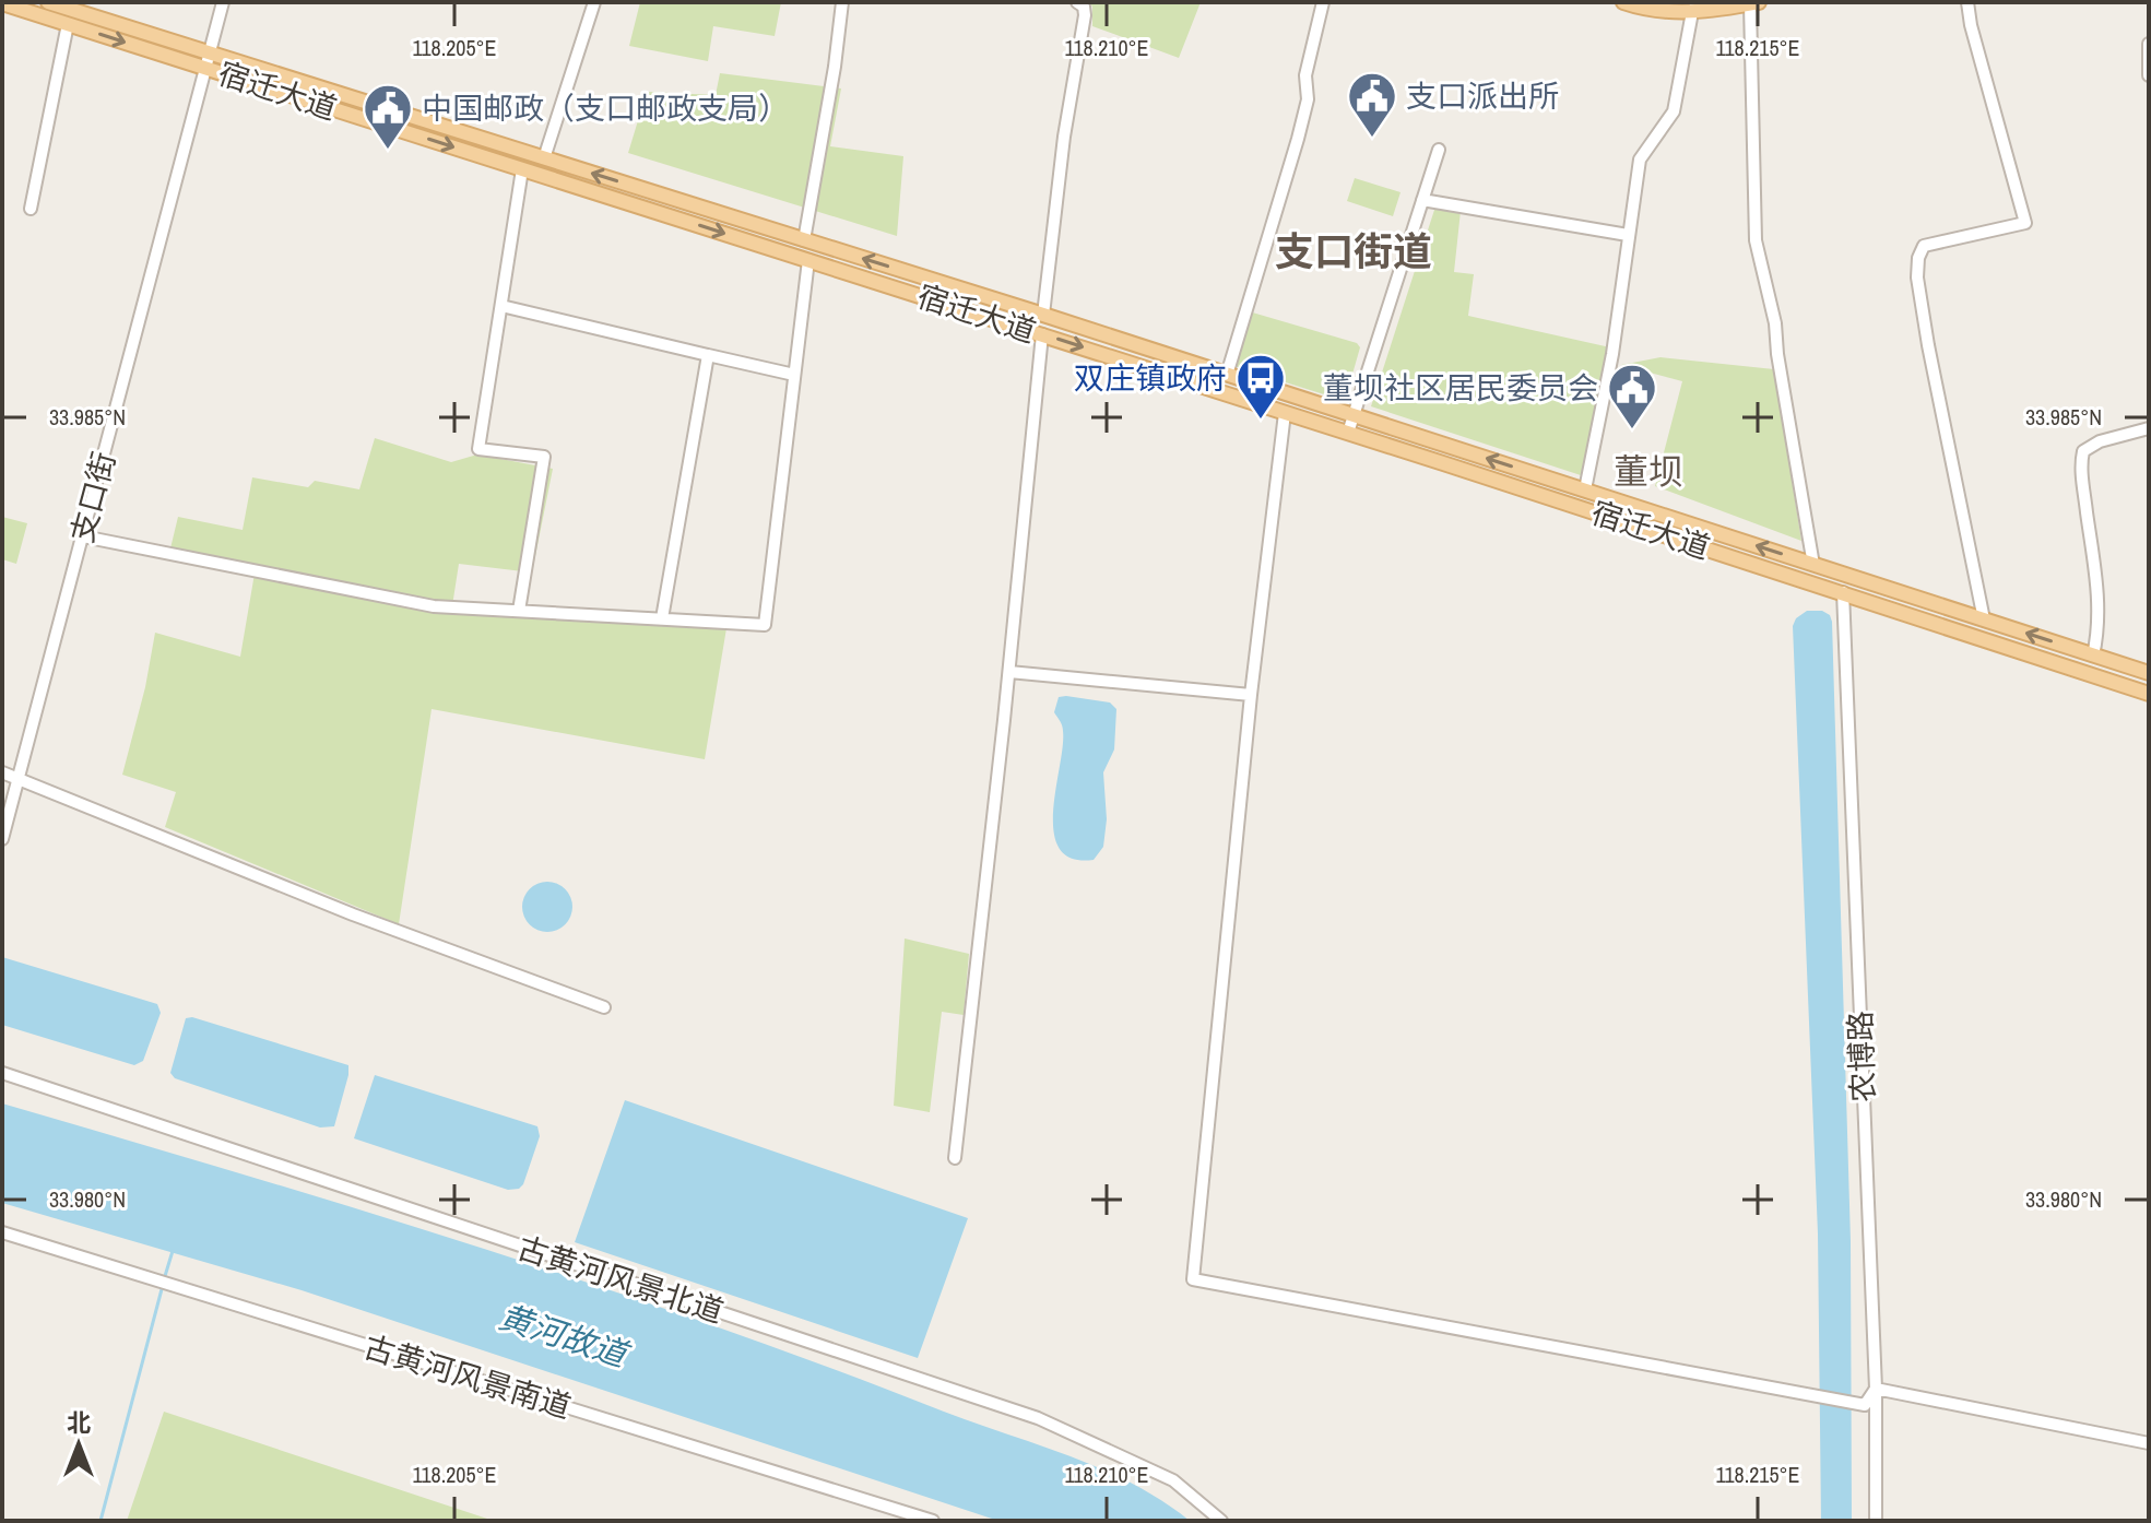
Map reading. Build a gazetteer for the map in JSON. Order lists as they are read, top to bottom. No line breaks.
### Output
{"streets":{"main road":["宿迁大道"],"street":["支口街","农博路","古黄河风景北道","古黄河风景南道"]},"crossings":[["宿迁大道","支口街"],["宿迁大道","农博路"]],"districts":["支口街道","董坝"],"water":["黄河故道"],"places":{"public building":["支口派出所","中国邮政（支口邮政支局）","董坝社区居民委员会"],"bus stop":["双庄镇政府"]},"north":"top","coordinates":["118.205°E","118.210°E","118.215°E","33.985°N","33.980°N"]}
